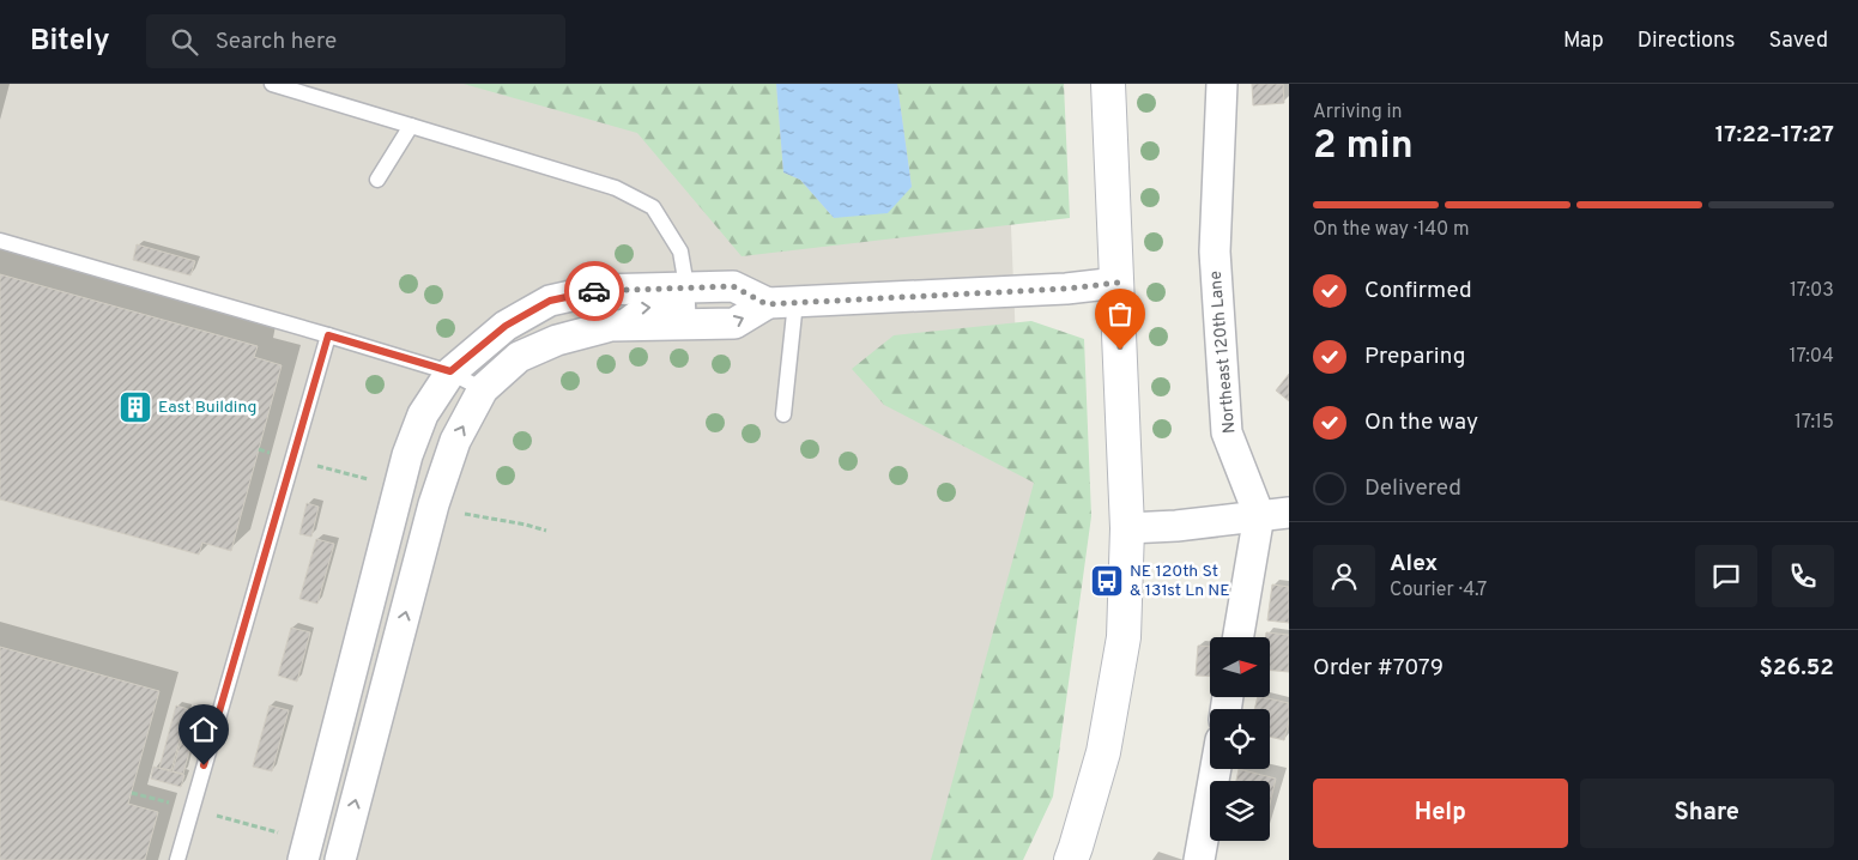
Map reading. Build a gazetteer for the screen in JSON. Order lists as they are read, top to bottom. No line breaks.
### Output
{"streets":{"street":["Northeast 120th Lane"]},"places":{"building":["East Building"],"bus stop":["NE 120th St & 131st Ln NE"]},"north":"right","page":{"header":"Bitely","search":"Search here","nav":["Map","Directions","Saved"],"heading":["2 min","Arriving in","17:22–17:27"],"panel":["Alex","Courier · 4.7","Order #7079","$26.52"],"bar":"On the way · 140 m","list":[["Confirmed","17:03"],["Preparing","17:04"],["On the way","17:15"],"Delivered"],"buttons":["Help","Share"]}}
